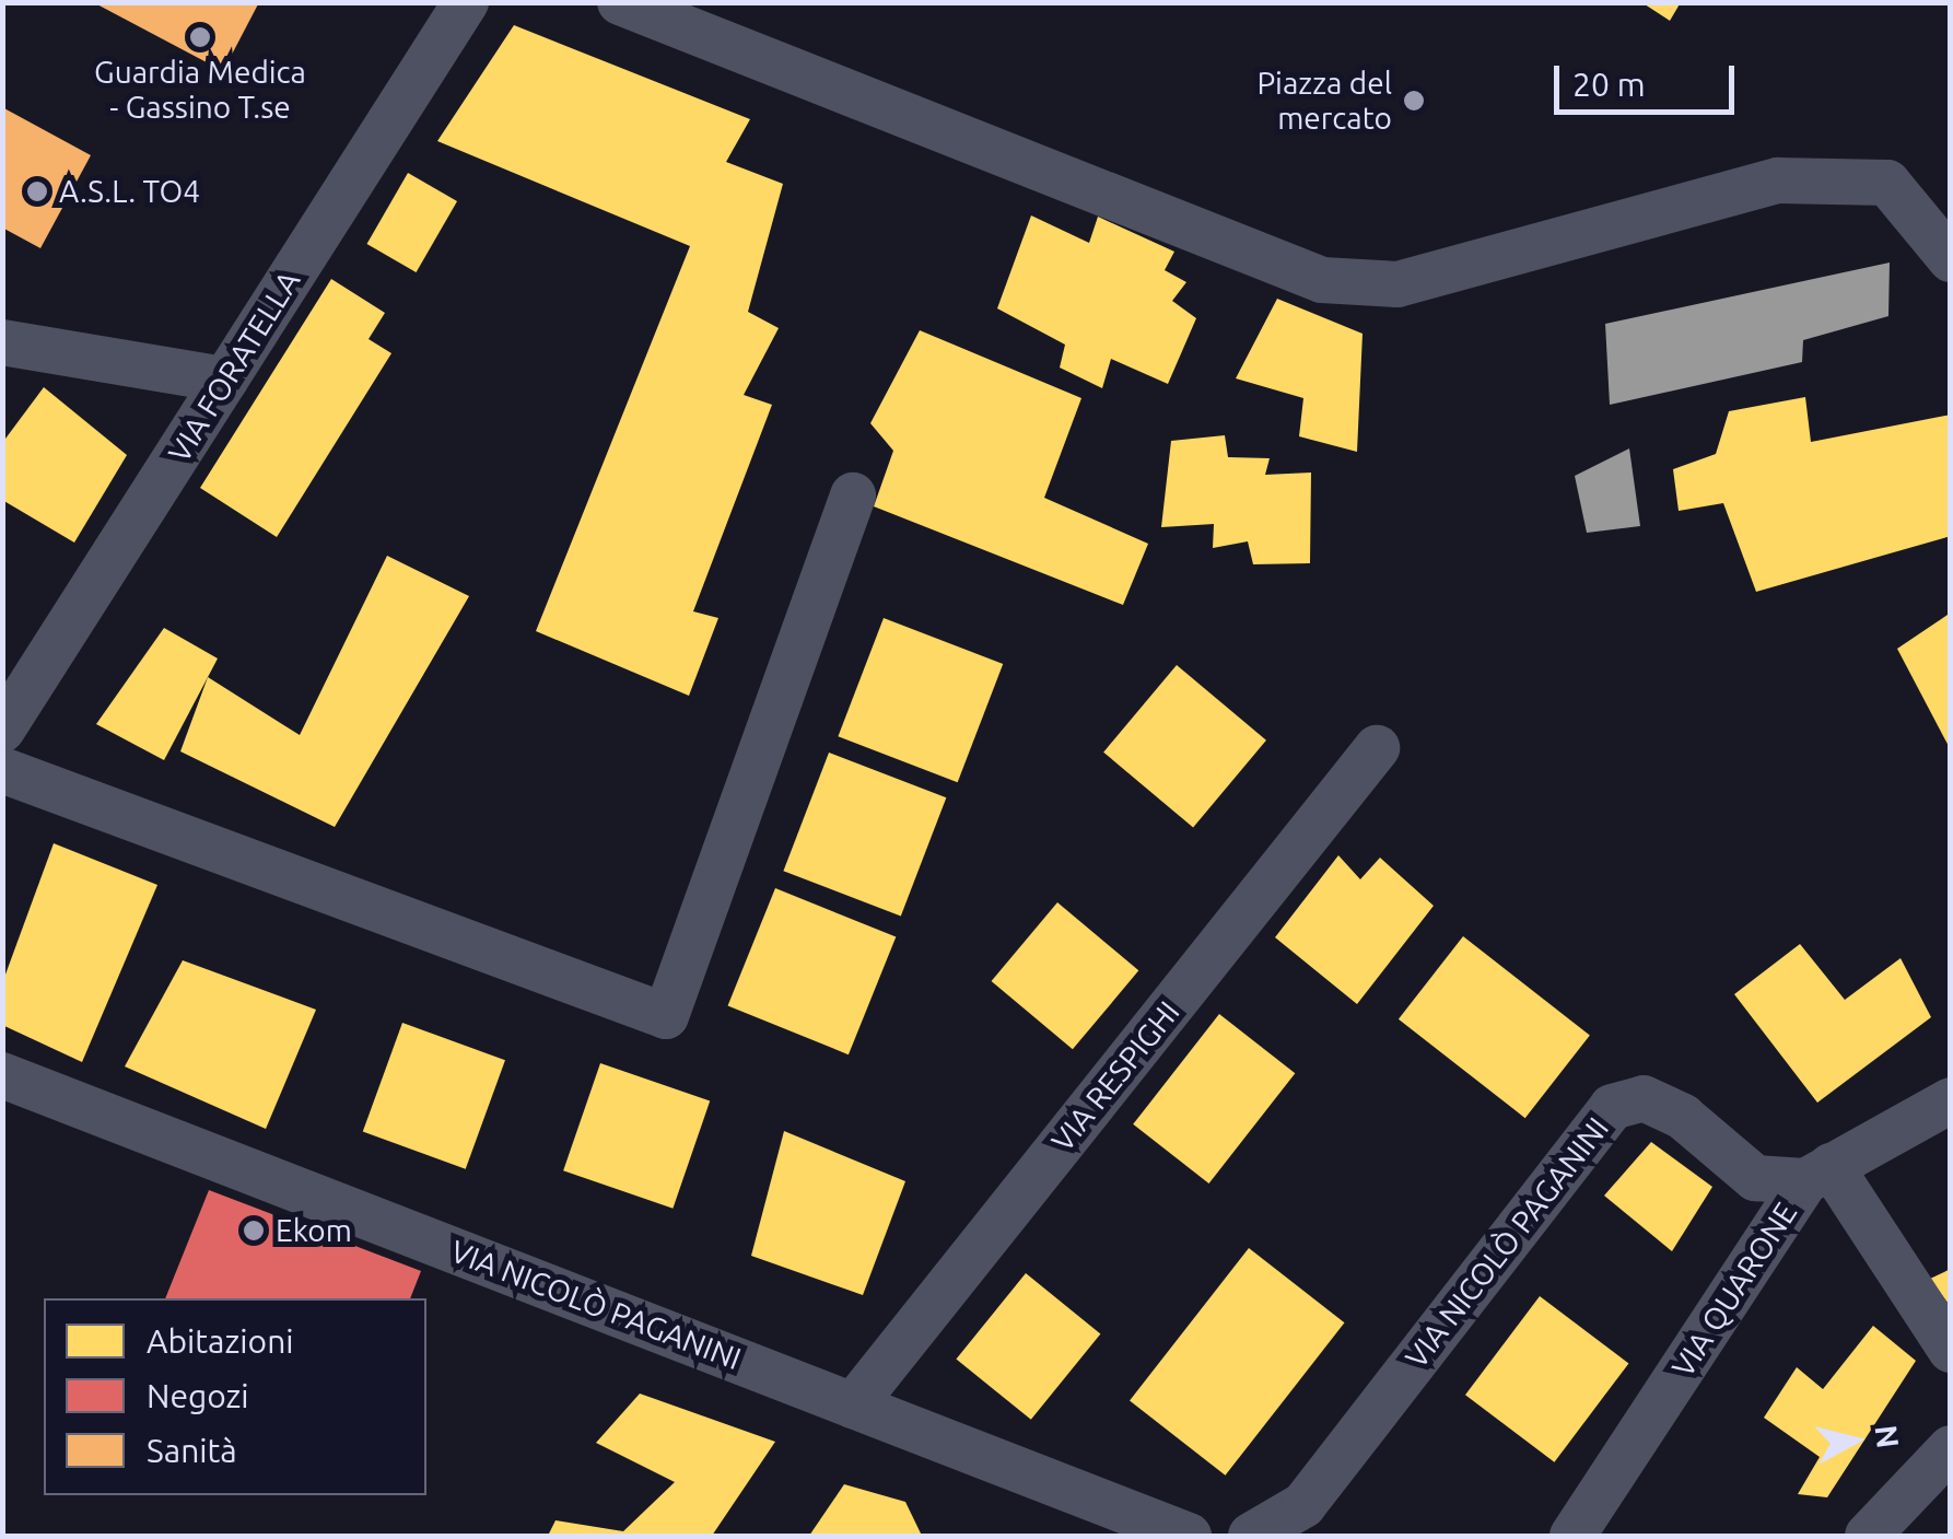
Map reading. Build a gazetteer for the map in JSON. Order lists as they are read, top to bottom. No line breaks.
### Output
{"streets":{"street":["VIA FORATELLA","VIA RESPIGHI","VIA NICOLÒ PAGANINI","VIA QUARONE"]},"crossings":[["VIA RESPIGHI","VIA NICOLÒ PAGANINI"],["VIA NICOLÒ PAGANINI","VIA QUARONE"]],"places":["Guardia Medica - Gassino T.se","Piazza del mercato","A.S.L. TO4","Ekom"],"legend":["Abitazioni","Negozi","Sanità"],"scale_bar":"20 m","north":"right"}
